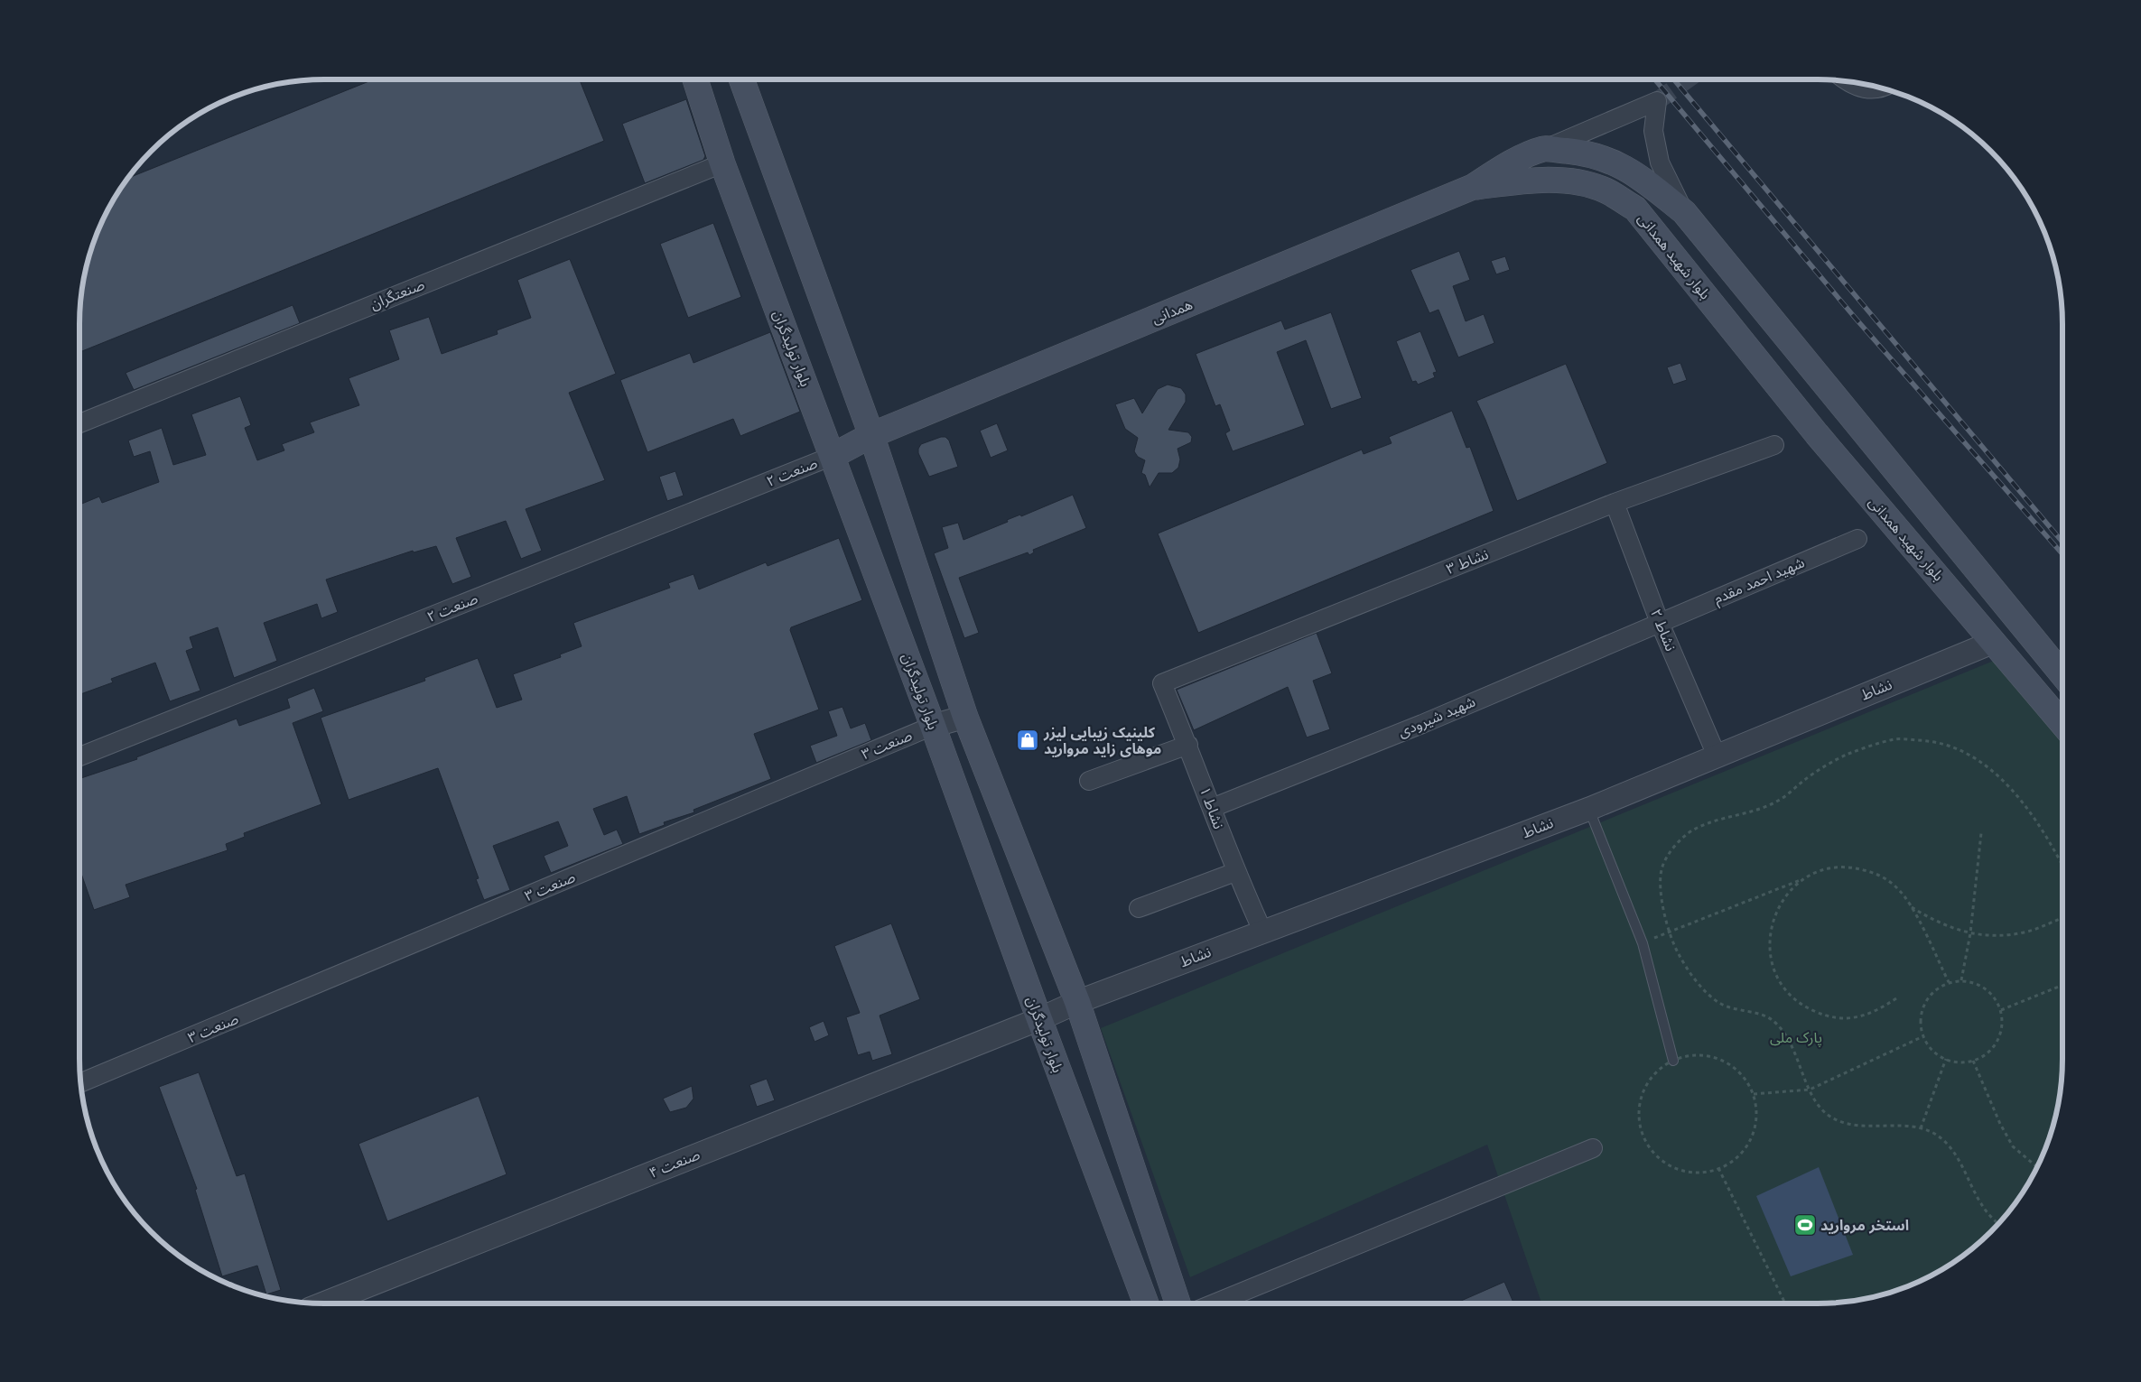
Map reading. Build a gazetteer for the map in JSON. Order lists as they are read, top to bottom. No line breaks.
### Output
{"streets":{"main road":["بلوار شهید همدانی","همدانی","بلوار تولیدگران"],"street":["صنعتگران","صنعت ۲","نشاط ۳","شهید احمد مقدم","نشاط ۲","نشاط","شهید شیرودی","صنعت ۳","نشاط ۱","صنعت ۴"]},"crossings":[["بلوار شهید همدانی","همدانی"],["بلوار شهید همدانی","نشاط"],["صنعتگران","بلوار تولیدگران"],["همدانی","بلوار تولیدگران"],["همدانی","صنعت ۲"],["بلوار تولیدگران","صنعت ۲"],["بلوار تولیدگران","نشاط"],["بلوار تولیدگران","صنعت ۳"],["بلوار تولیدگران","صنعت ۴"],["نشاط ۳","نشاط ۲"],["نشاط ۳","نشاط ۱"],["شهید احمد مقدم","نشاط ۲"],["شهید احمد مقدم","شهید شیرودی"],["نشاط ۲","نشاط"],["نشاط ۲","شهید شیرودی"],["نشاط","نشاط ۱"],["نشاط","صنعت ۴"],["شهید شیرودی","نشاط ۱"]],"parks":["پارک ملی"],"places":{"shop":["کلینیک زیبایی لیزر موهای زاید مروارید"],"sports":["استخر مروارید"]}}
